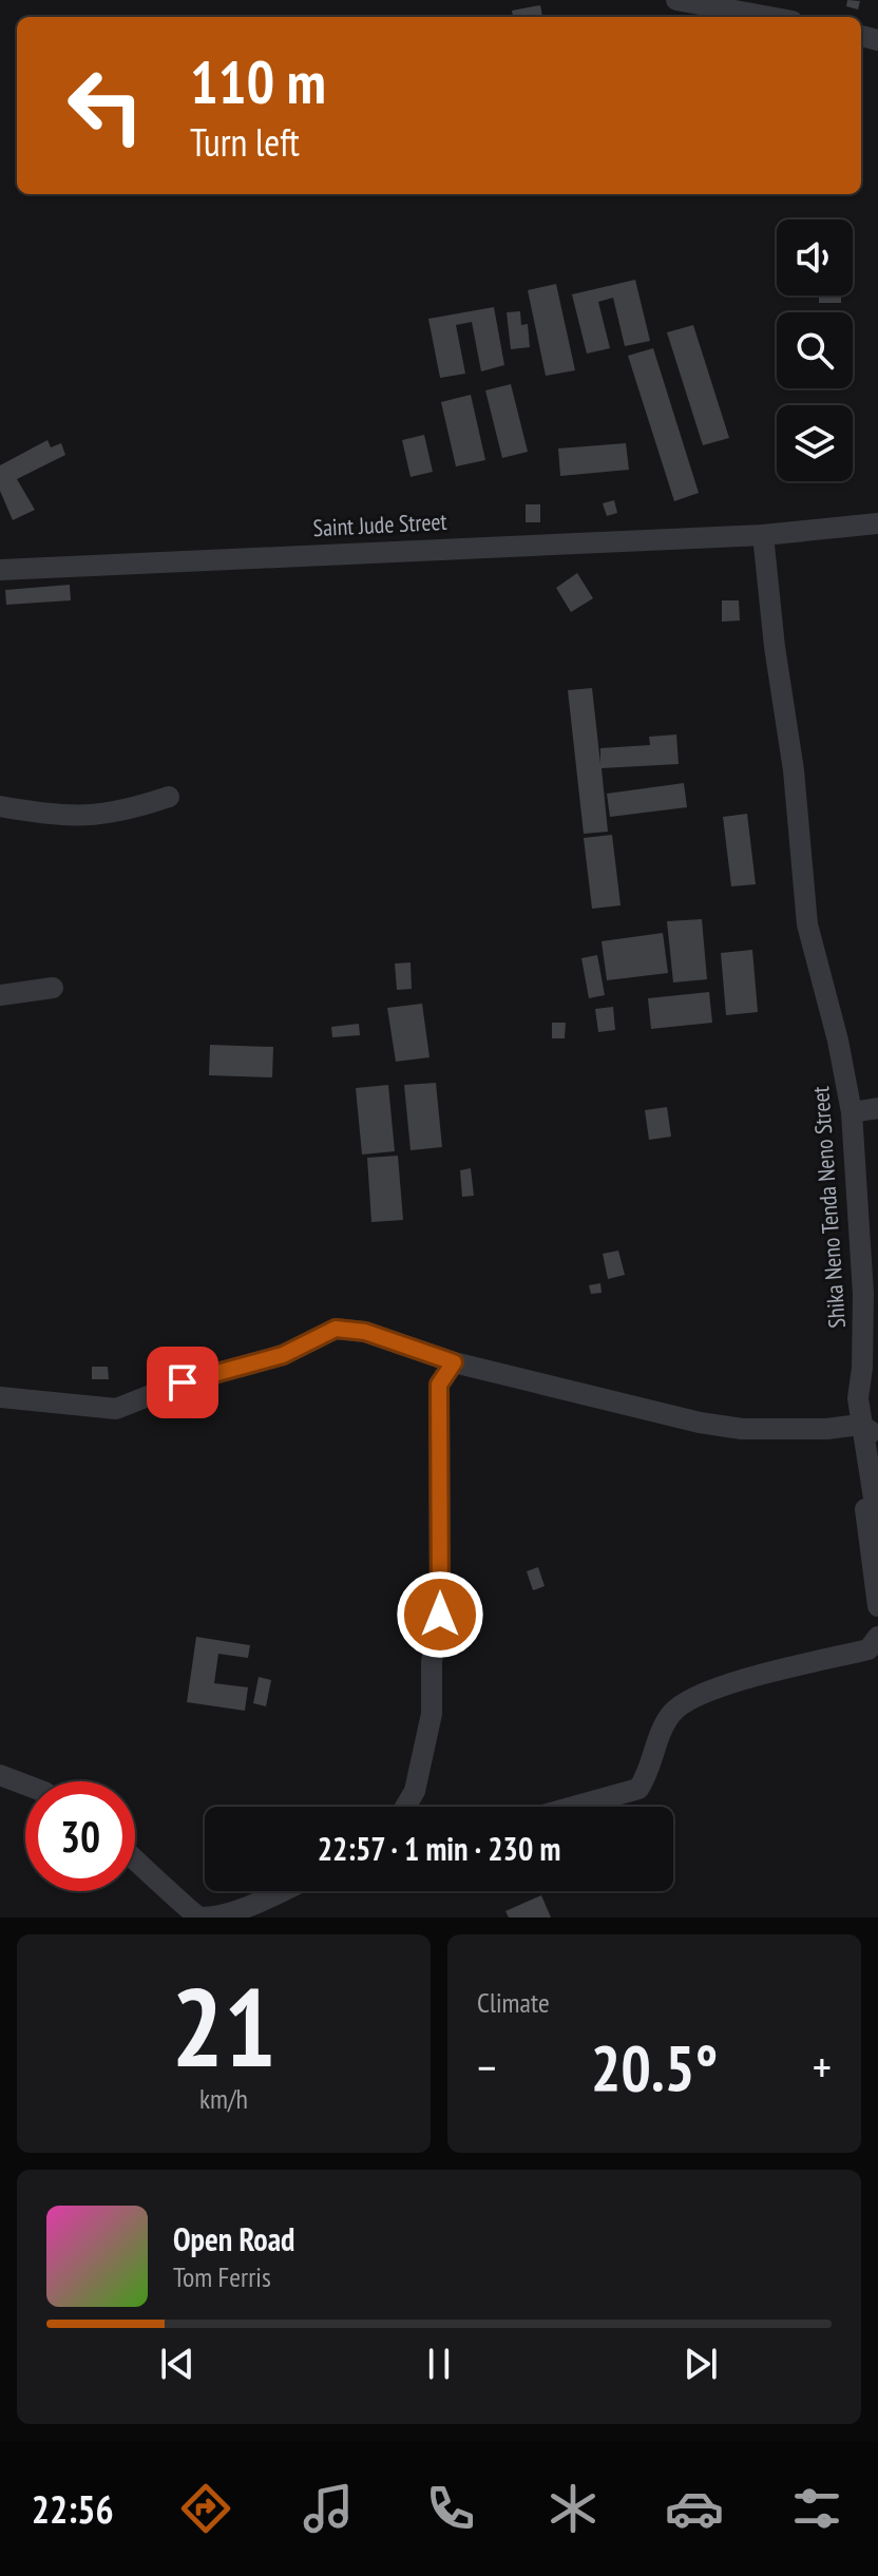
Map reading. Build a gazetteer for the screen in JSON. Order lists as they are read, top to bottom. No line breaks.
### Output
{"streets":{"street":["Saint Jude Street","Shika Neno Tenda Neno Street"]},"crossings":[["Saint Jude Street","Shika Neno Tenda Neno Street"]],"page":{"turn":["110 m","Turn left"],"limit":"30","trip":"22:57 · 1 min · 230 m","tile":[["21","km/h"],"Climate"],"heat":["−","20.5°","+"],"song":["Open Road","Tom Ferris"],"tabs":"22:56"}}
